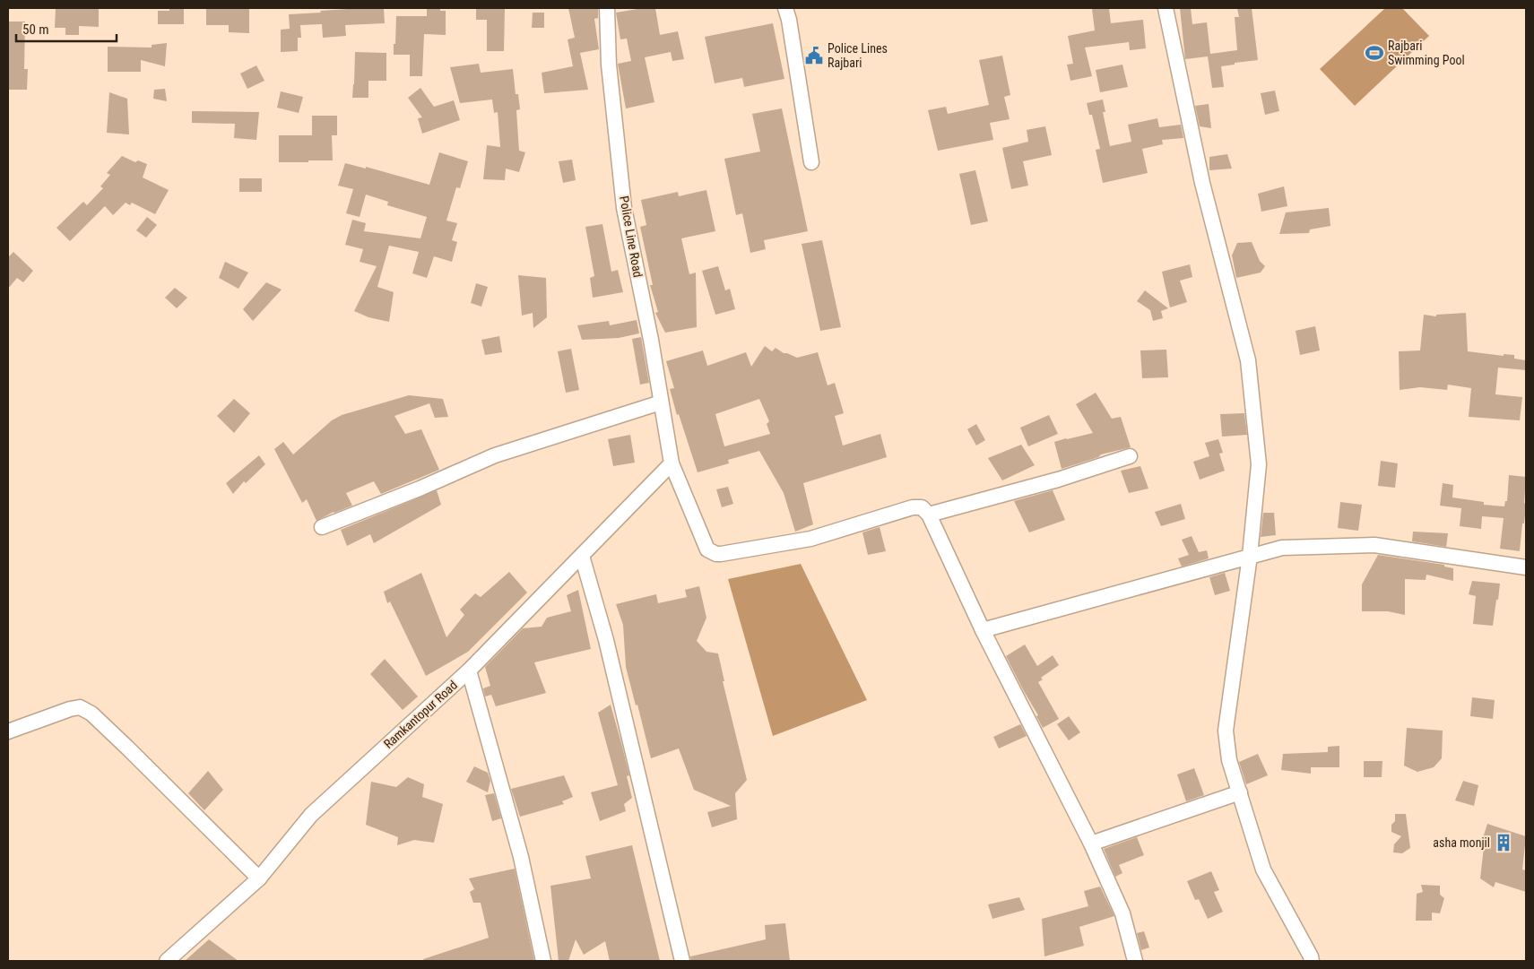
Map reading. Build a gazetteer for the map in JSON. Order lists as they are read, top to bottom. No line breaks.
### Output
{"streets":{"street":["Police Line Road","Ramkantopur Road"]},"crossings":[["Police Line Road","Ramkantopur Road"]],"places":{"sports":["Rajbari Swimming Pool"],"public building":["Police Lines Rajbari"],"building":["asha monjil"]},"scale_bar":"50 m"}
